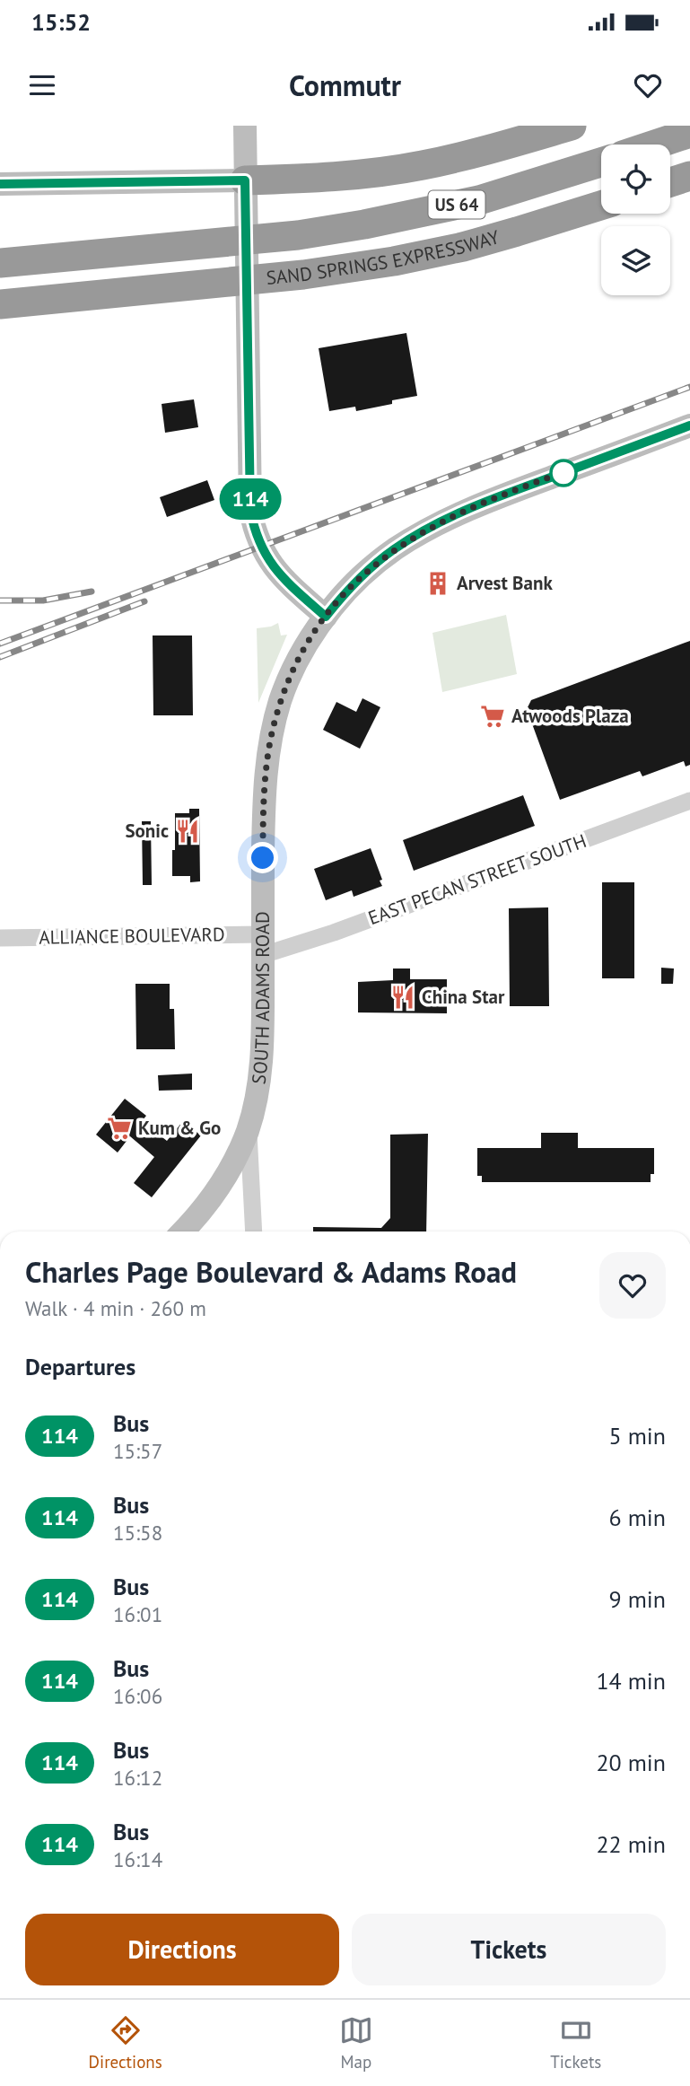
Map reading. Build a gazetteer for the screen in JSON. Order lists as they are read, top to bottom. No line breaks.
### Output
{"streets":{"highway":["US 64","SAND SPRINGS EXPRESSWAY"],"main road":["SOUTH ADAMS ROAD"],"street":["EAST PECAN STREET SOUTH","ALLIANCE BOULEVARD"]},"crossings":[["EAST PECAN STREET SOUTH","ALLIANCE BOULEVARD"],["EAST PECAN STREET SOUTH","SOUTH ADAMS ROAD"],["ALLIANCE BOULEVARD","SOUTH ADAMS ROAD"]],"places":{"building":["Arvest Bank"],"supermarket":["Atwoods Plaza","Kum & Go"],"restaurant":["Sonic","China Star"]},"lines":["bus line 114"],"page":{"status":"15:52","header":"Commutr","on_map":"114","heading":[["Charles Page Boulevard & Adams Road","Walk · 4 min · 260 m"],"Departures"],"list":[{"mark":"114","name":"Bus","note":"15:57","value":"5 min"},{"mark":"114","name":"Bus","note":"15:58","value":"6 min"},{"mark":"114","name":"Bus","note":"16:01","value":"9 min"},{"mark":"114","name":"Bus","note":"16:06","value":"14 min"},{"mark":"114","name":"Bus","note":"16:12","value":"20 min"},{"mark":"114","name":"Bus","note":"16:14","value":"22 min"}],"buttons":["Directions","Tickets"],"tabs":["Directions","Map","Tickets"]}}
